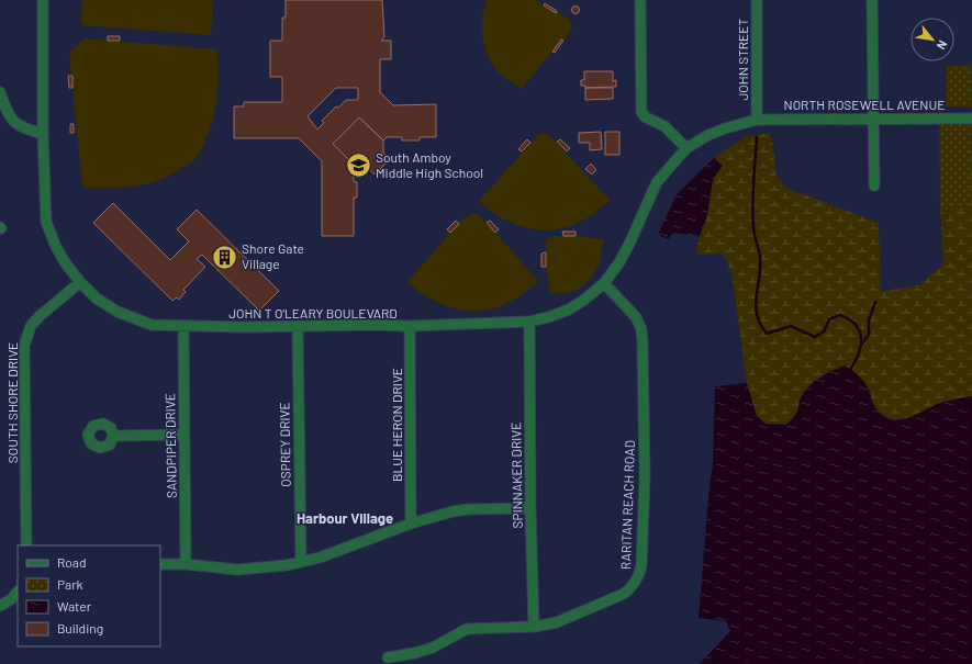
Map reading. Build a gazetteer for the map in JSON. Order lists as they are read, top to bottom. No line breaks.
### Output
{"streets":{"street":["JOHN STREET","NORTH ROSEWELL AVENUE","JOHN T O'LEARY BOULEVARD","SOUTH SHORE DRIVE","BLUE HERON DRIVE","OSPREY DRIVE","SANDPIPER DRIVE","SPINNAKER DRIVE","RARITAN REACH ROAD"]},"crossings":[["JOHN STREET","NORTH ROSEWELL AVENUE"],["JOHN STREET","JOHN T O'LEARY BOULEVARD"],["NORTH ROSEWELL AVENUE","JOHN T O'LEARY BOULEVARD"],["JOHN T O'LEARY BOULEVARD","SOUTH SHORE DRIVE"],["JOHN T O'LEARY BOULEVARD","BLUE HERON DRIVE"],["JOHN T O'LEARY BOULEVARD","OSPREY DRIVE"],["JOHN T O'LEARY BOULEVARD","SANDPIPER DRIVE"],["JOHN T O'LEARY BOULEVARD","SPINNAKER DRIVE"],["JOHN T O'LEARY BOULEVARD","RARITAN REACH ROAD"],["SPINNAKER DRIVE","RARITAN REACH ROAD"]],"districts":["Harbour Village"],"places":{"school or university":["South Amboy Middle High School"],"building":["Shore Gate Village"]},"legend":["Road","Park","Water","Building"],"north":"bottom right"}
